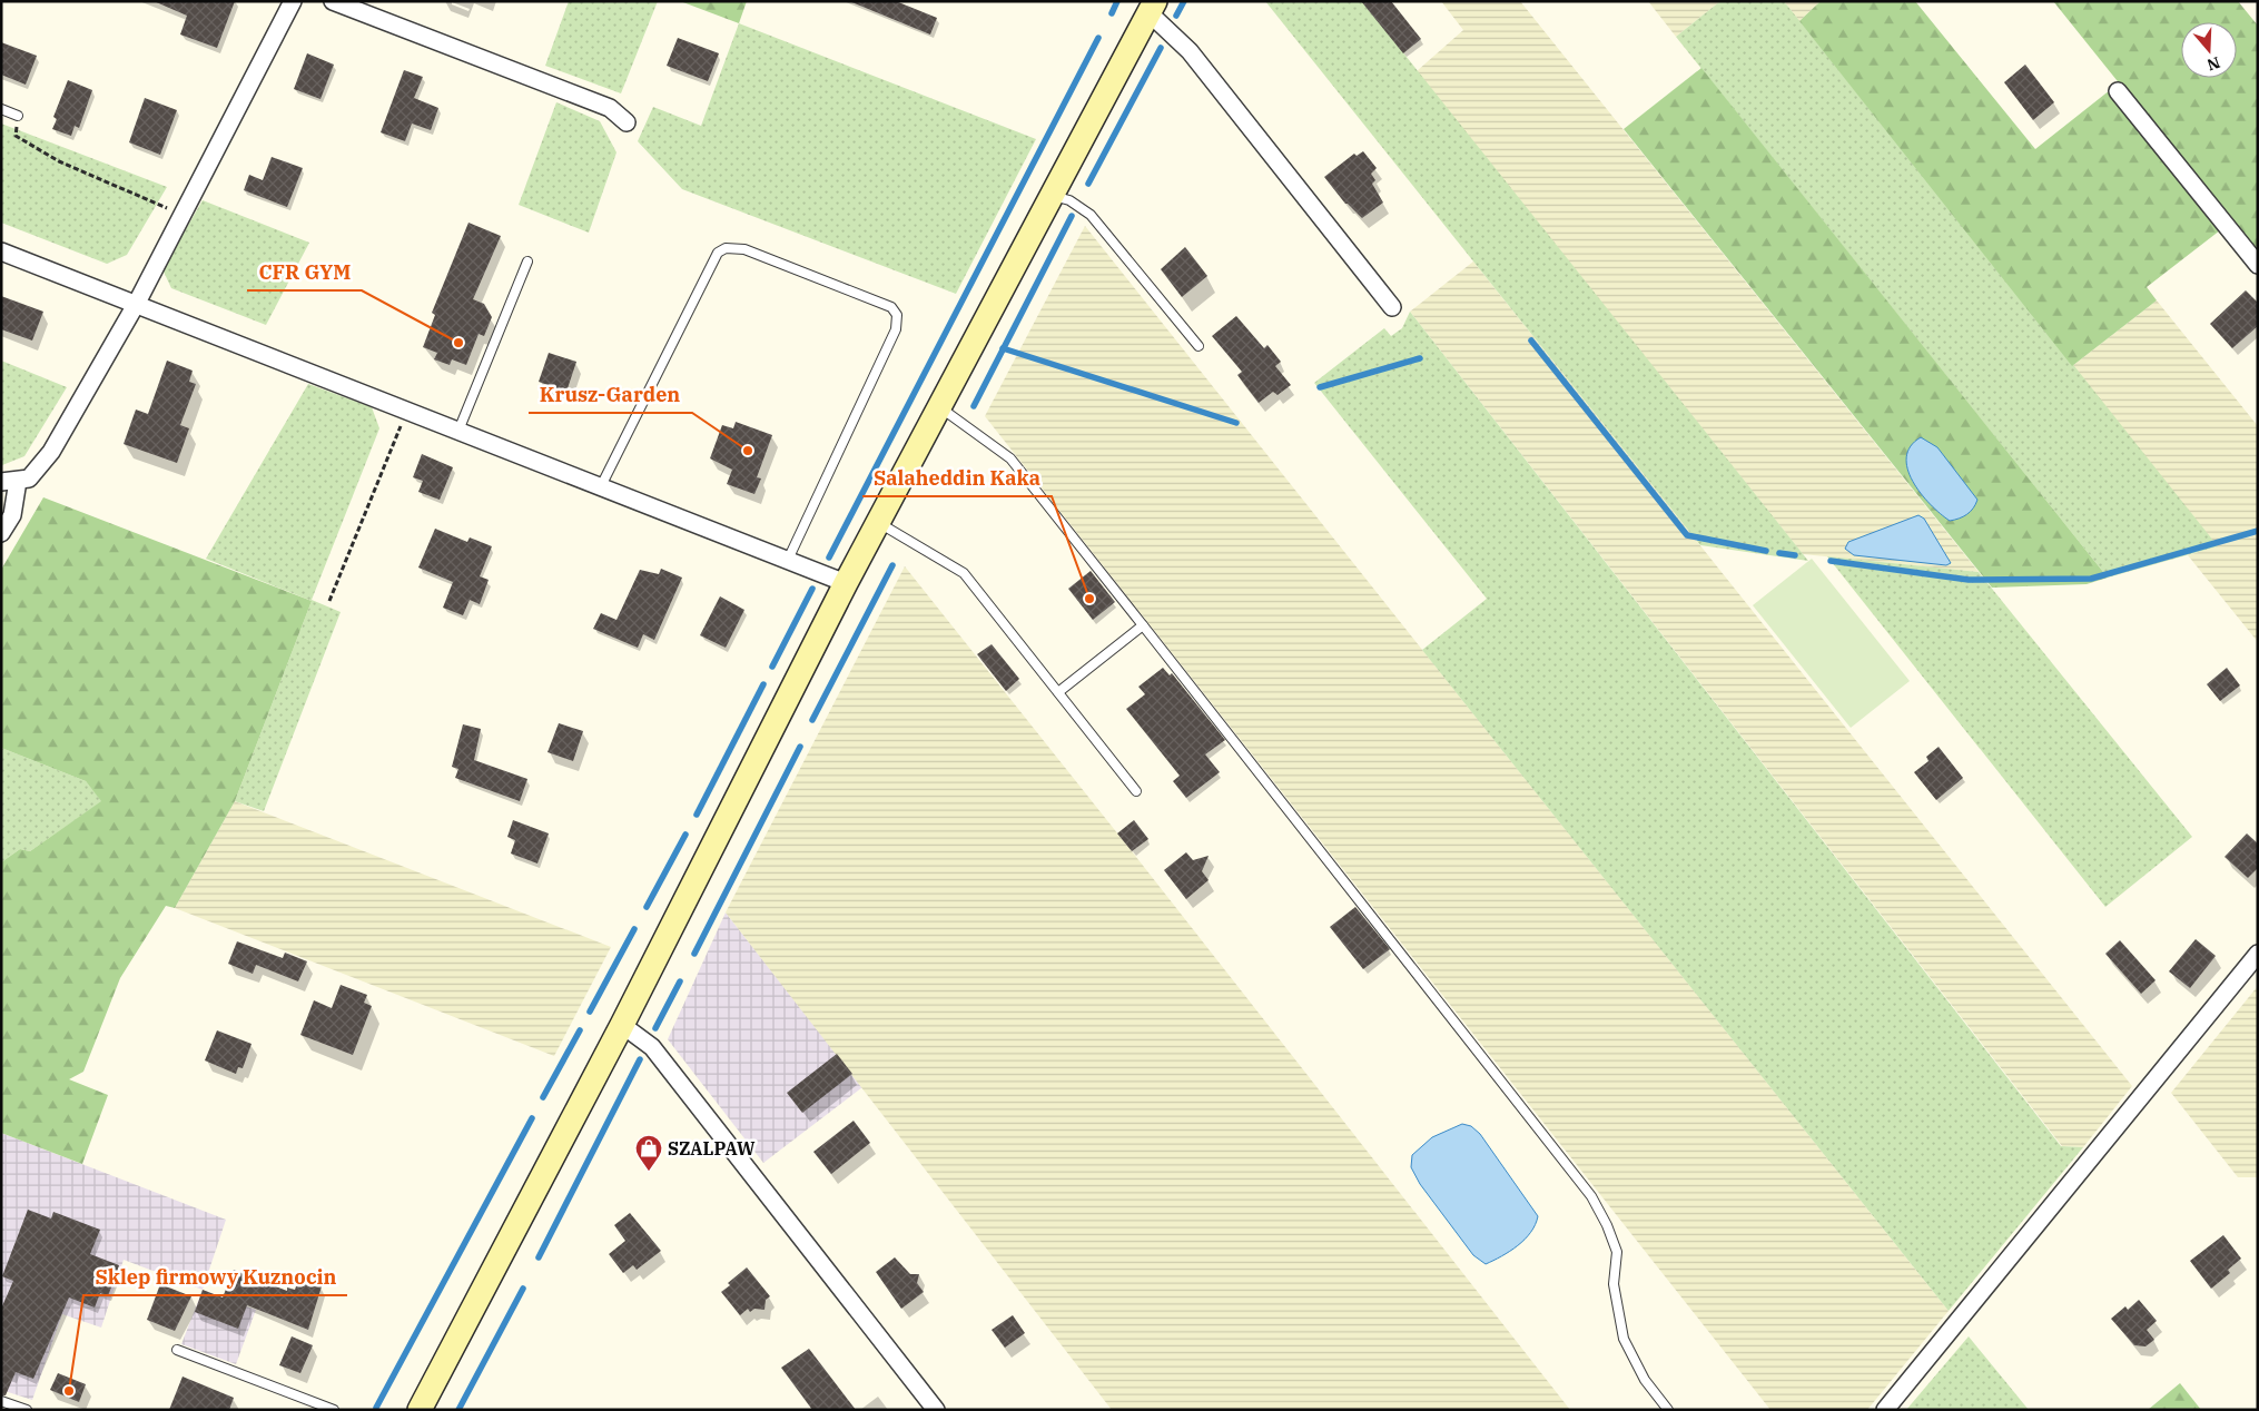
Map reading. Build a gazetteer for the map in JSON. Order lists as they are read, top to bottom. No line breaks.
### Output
{"places":{"other":["CFR GYM","Krusz-Garden","Salaheddin Kaka","Sklep firmowy Kuznocin"],"shop":["SZALPAW"]},"north":"bottom"}
